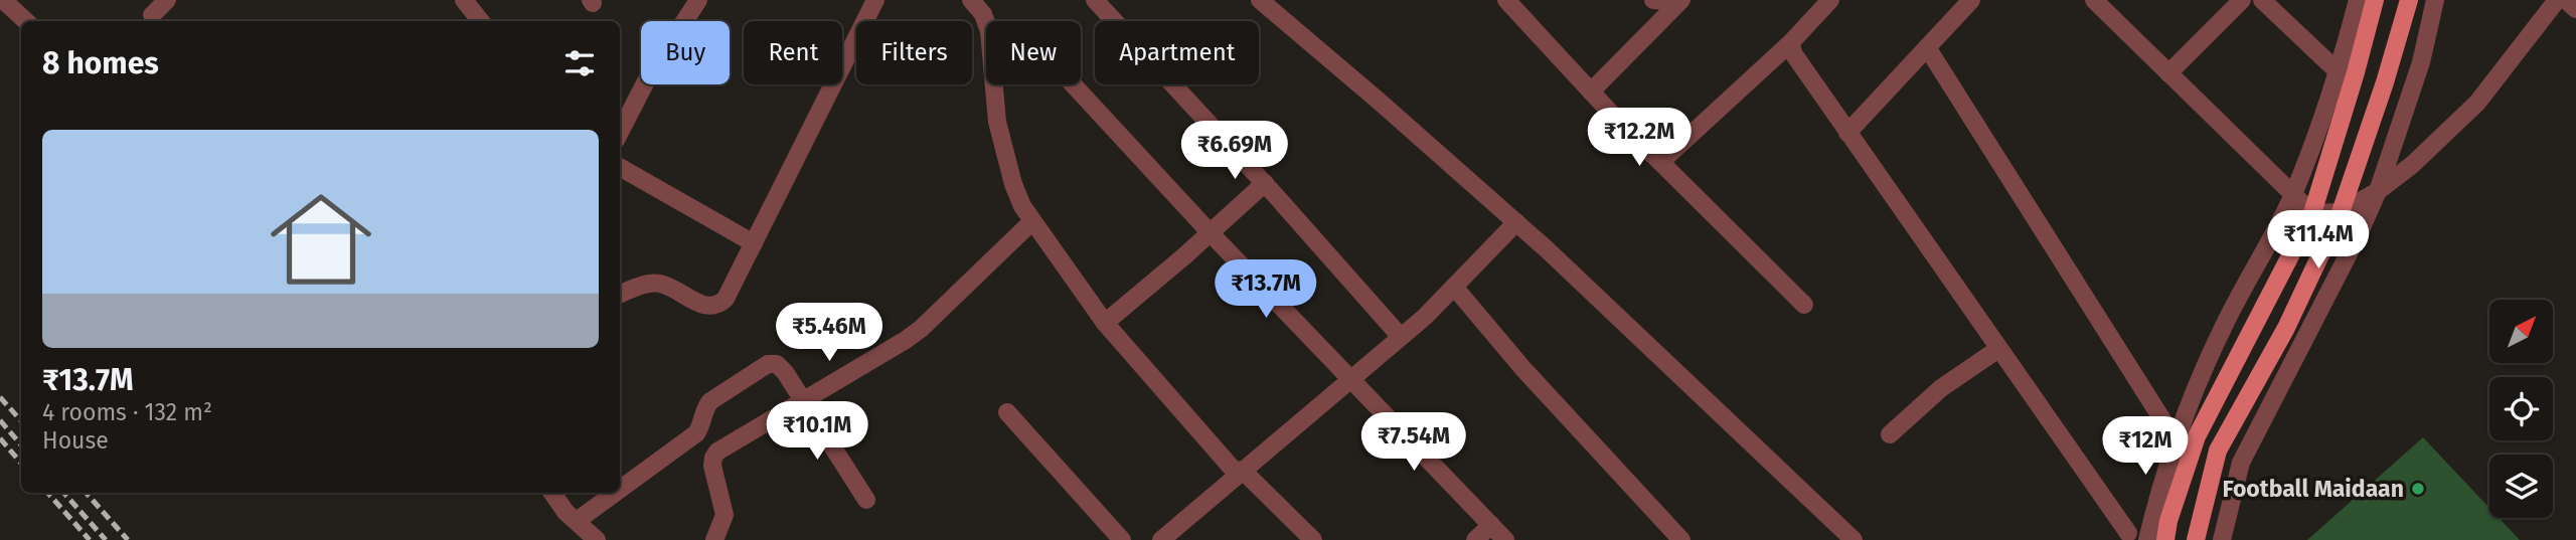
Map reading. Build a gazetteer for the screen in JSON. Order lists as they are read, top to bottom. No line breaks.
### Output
{"places":["Football Maidaan"],"north":"top right","page":{"chip":["Buy","Rent","Filters","New","Apartment"],"heading":"8 homes","list":[{"name":"₹13.7M","note":"4 rooms · 132 m² · House"}],"price":["₹12.2M","₹6.69M","₹11.4M","₹13.7M","₹5.46M","₹10.1M","₹7.54M","₹12M"]}}
